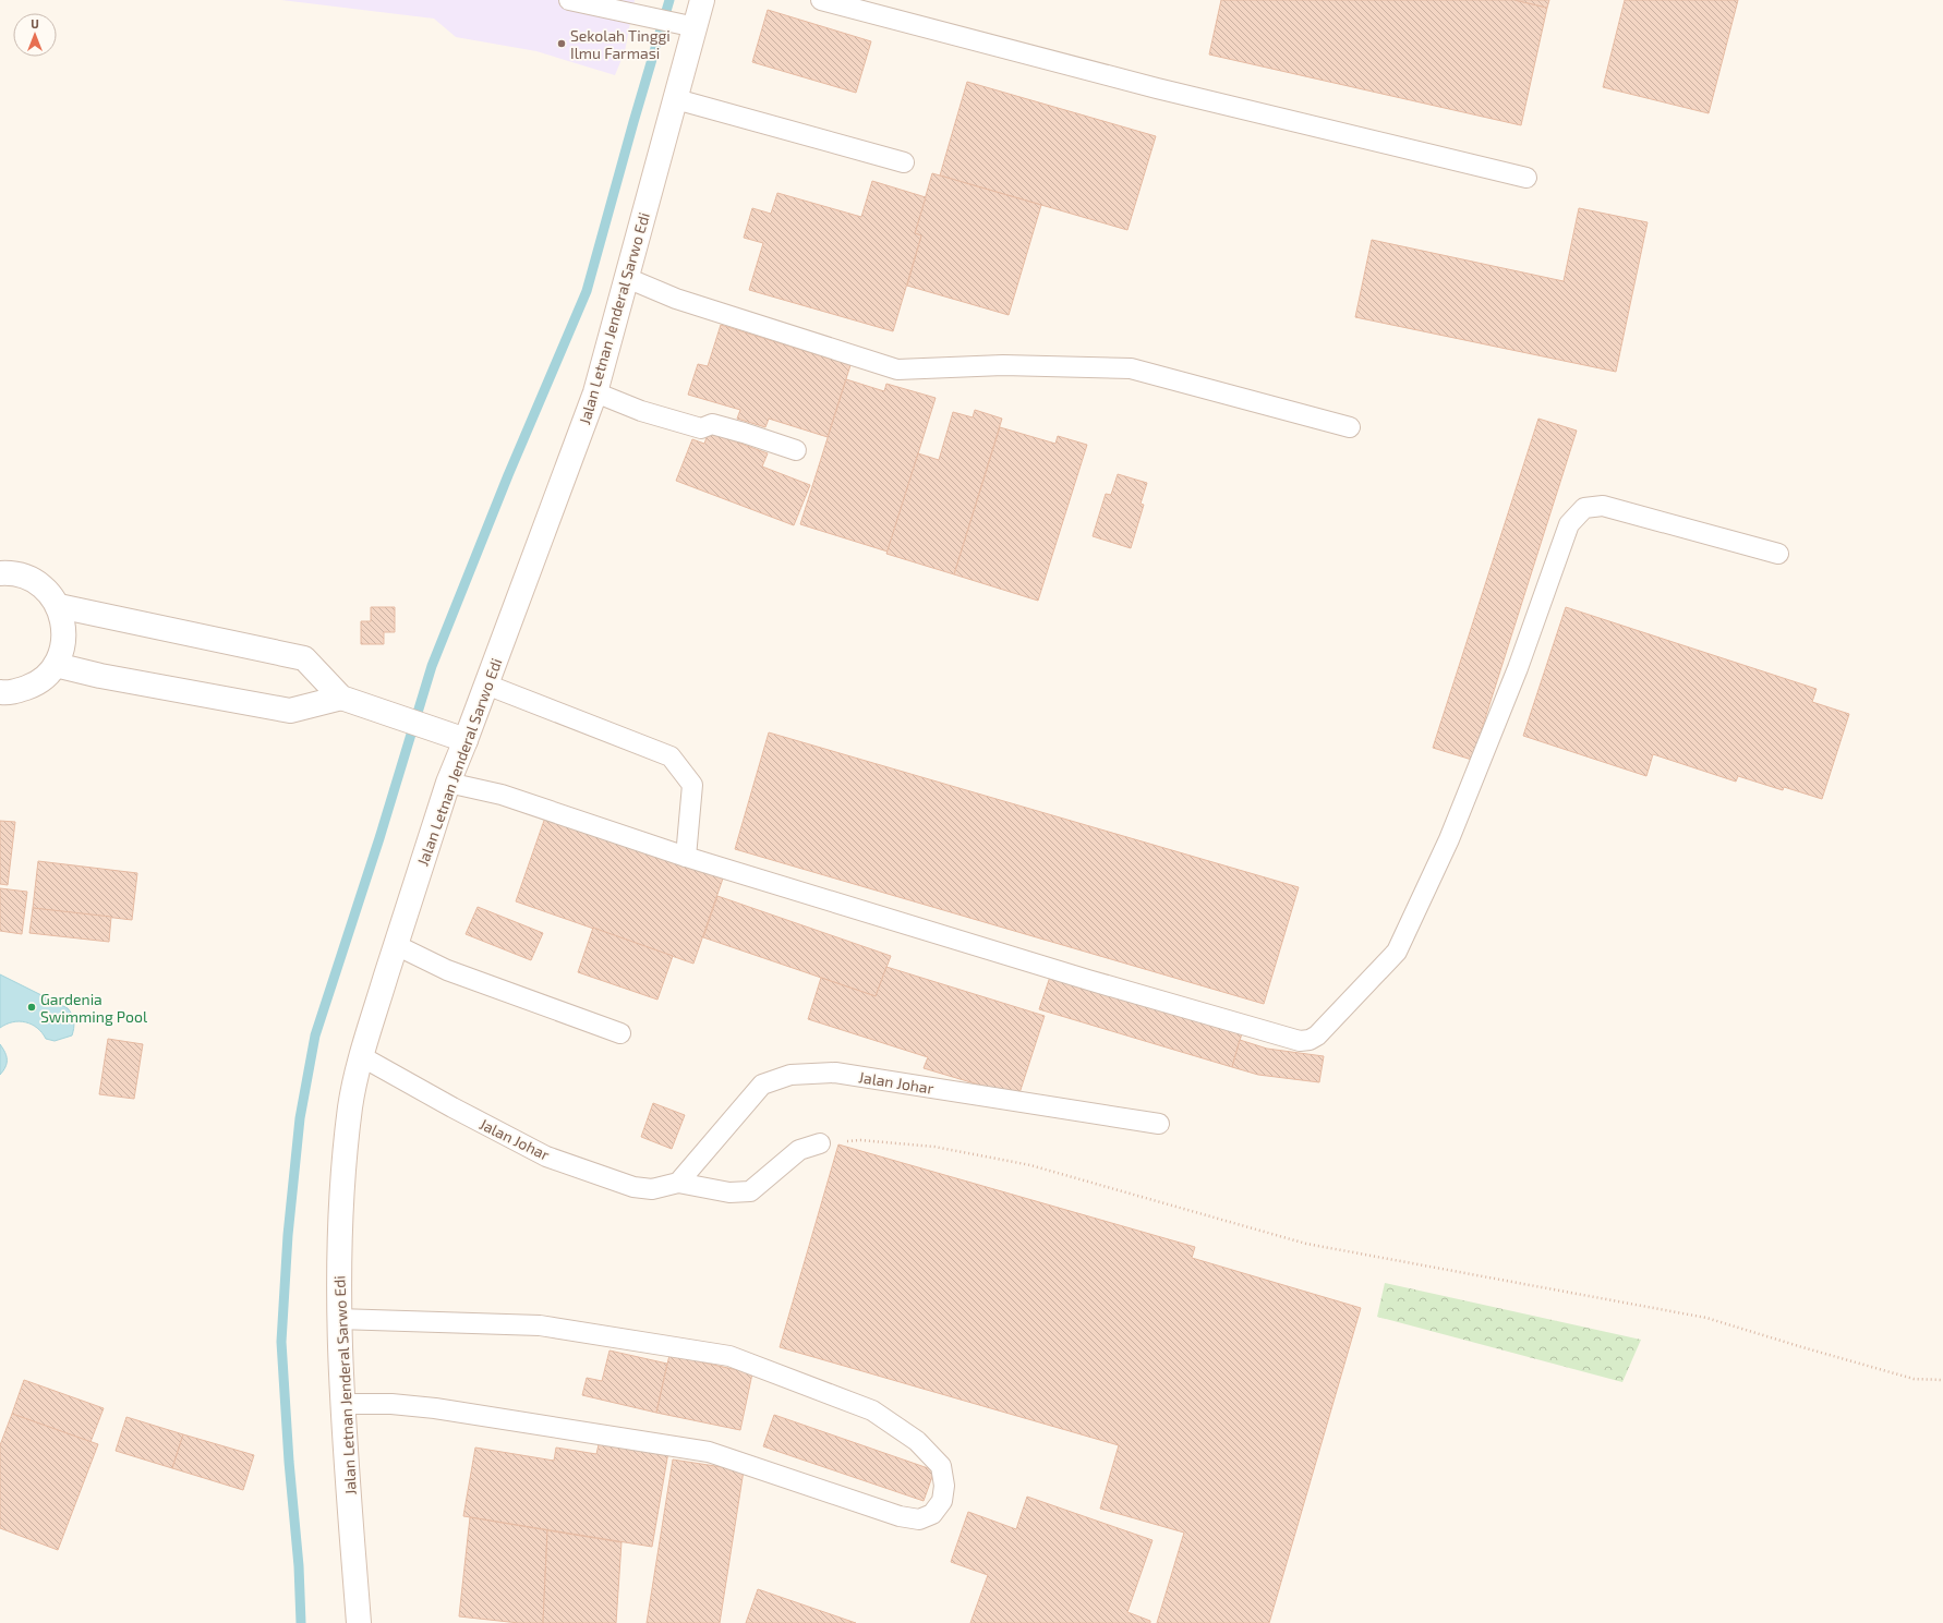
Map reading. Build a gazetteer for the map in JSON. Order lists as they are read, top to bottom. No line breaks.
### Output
{"streets":{"main road":["Jalan Letnan Jenderal Sarwo Edi"],"lane":["Jalan Johar"]},"crossings":[["Jalan Letnan Jenderal Sarwo Edi","Jalan Johar"]],"places":["Sekolah Tinggi Ilmu Farmasi","Gardenia Swimming Pool"],"north":"top"}
